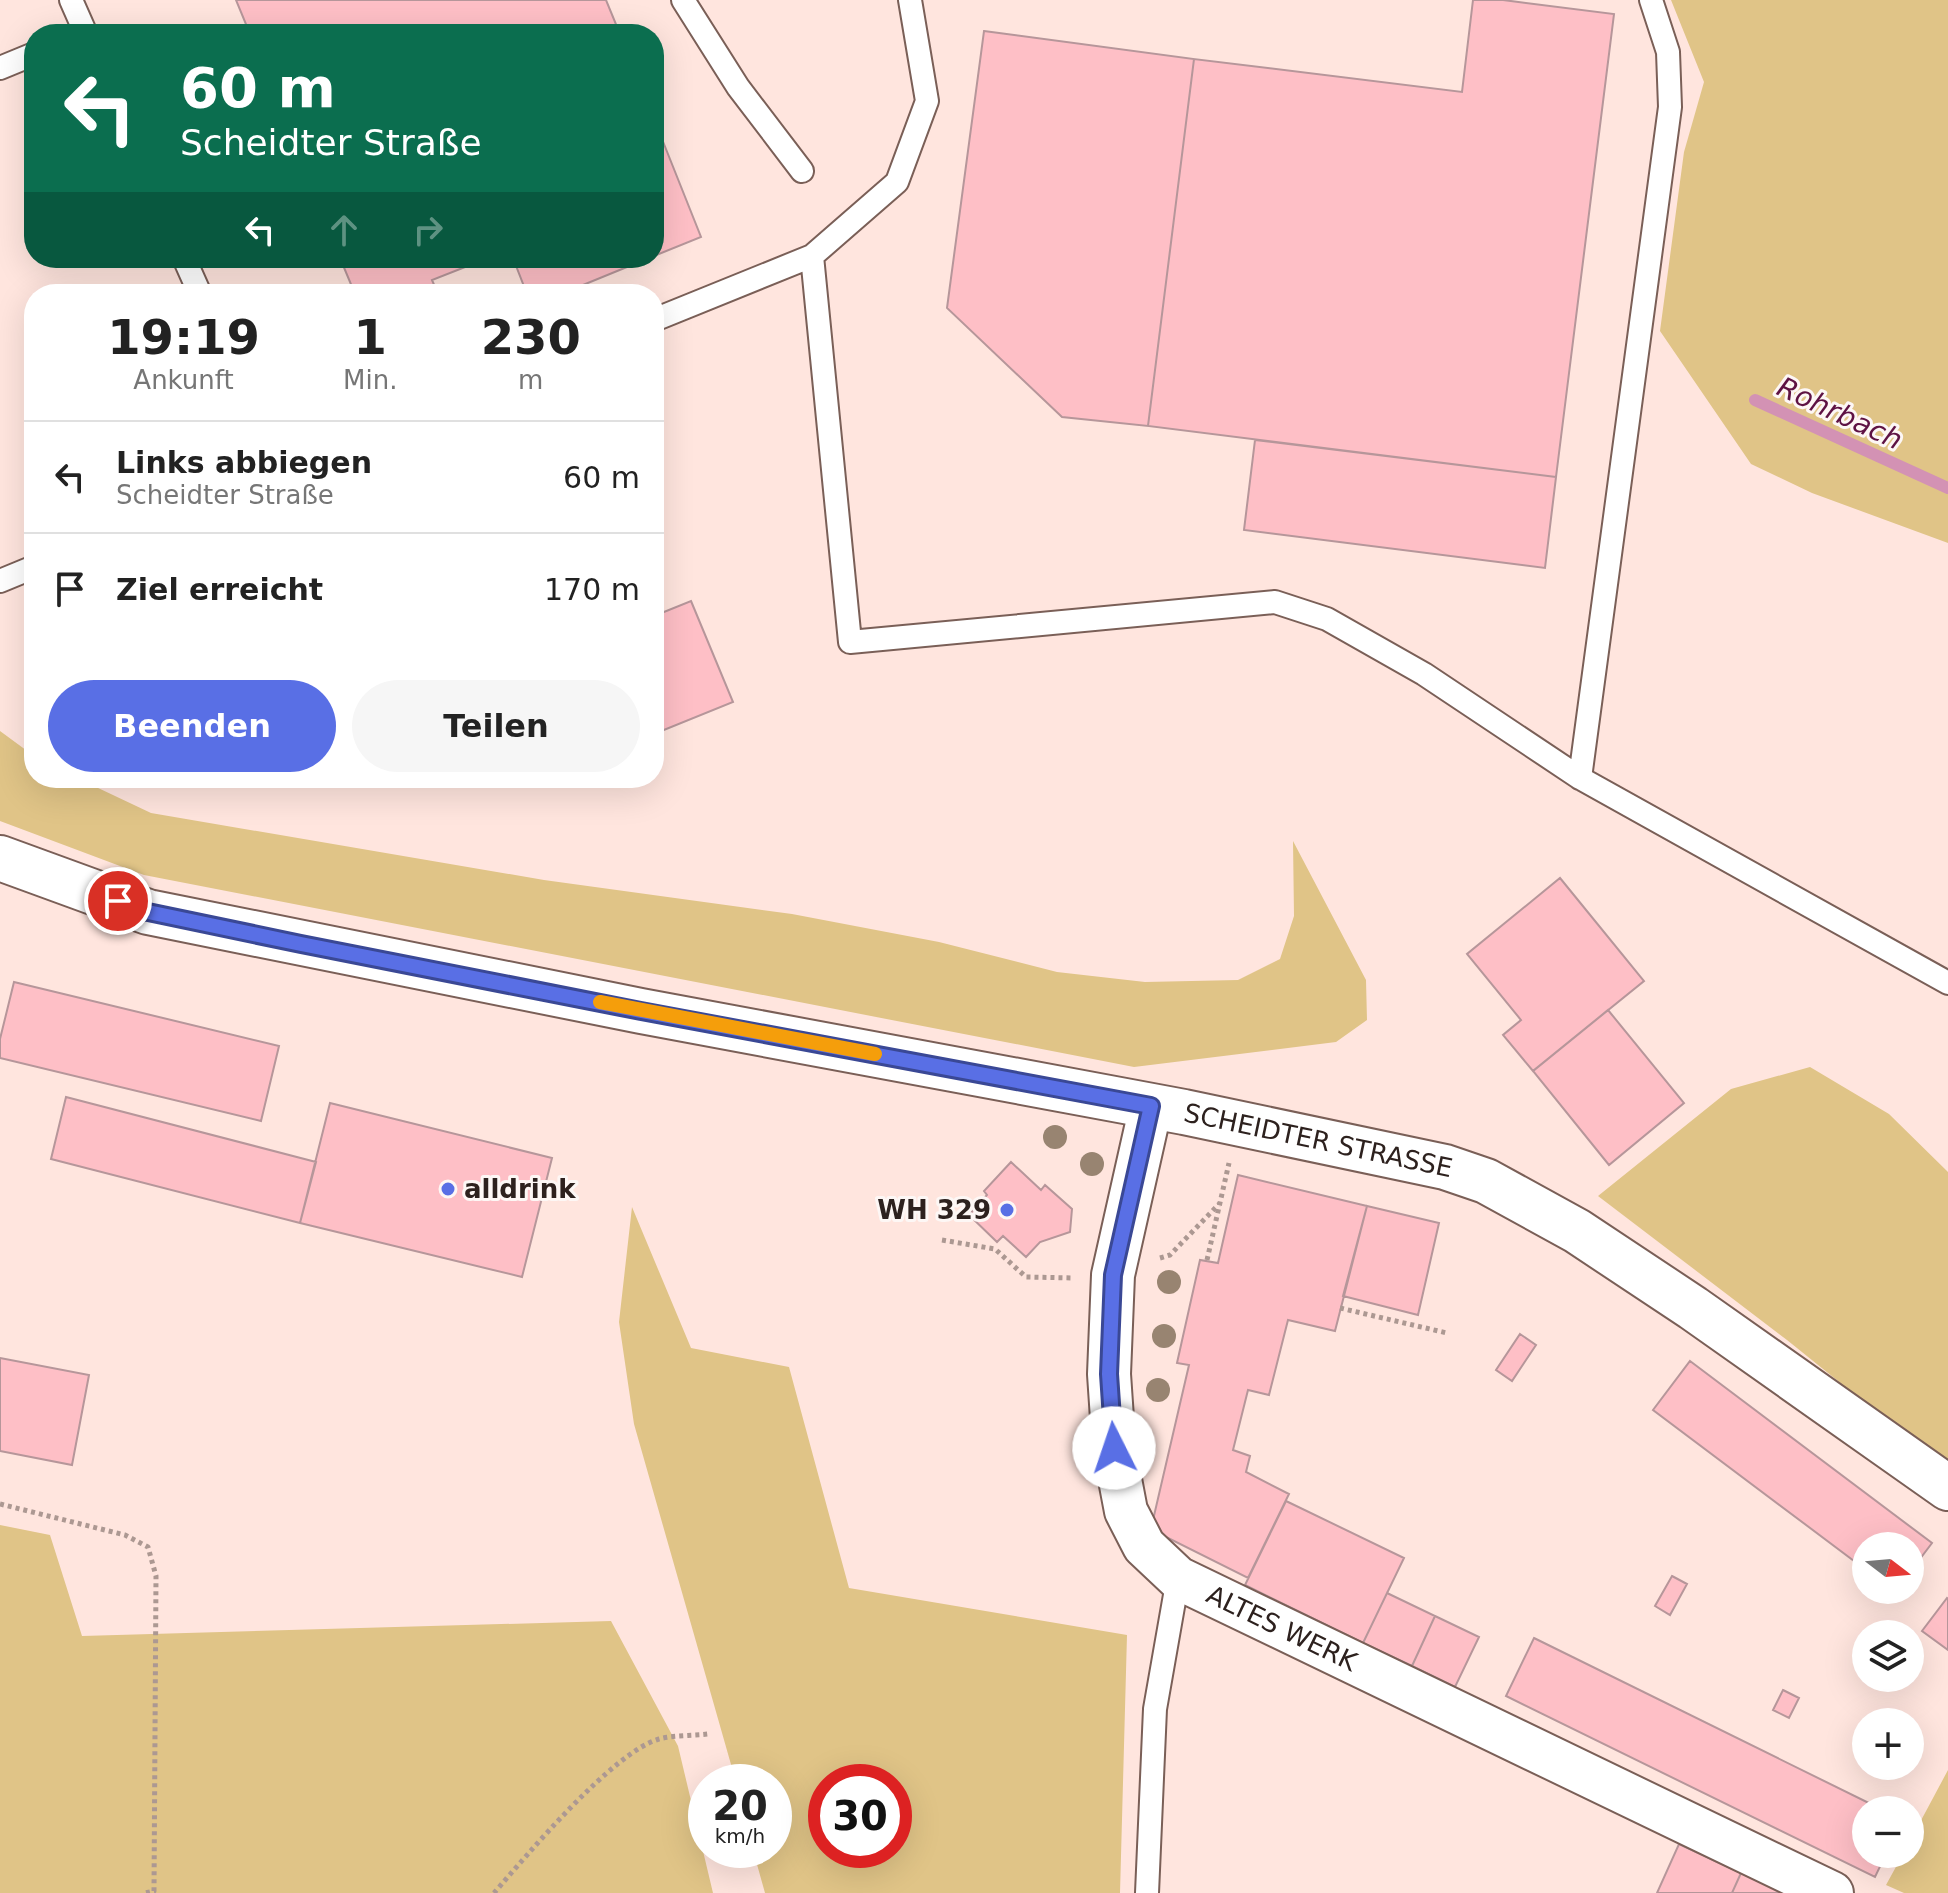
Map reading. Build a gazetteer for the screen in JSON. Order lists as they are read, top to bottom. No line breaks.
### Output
{"streets":{"main road":["SCHEIDTER STRASSE"],"street":["ALTES WERK"]},"crossings":[["SCHEIDTER STRASSE","ALTES WERK"]],"water":["Rohrbach"],"places":["alldrink","WH 329"],"north":"right","page":{"turn":["60 m","Scheidter Straße"],"eta":["19:19","Ankunft","1","Min.","230","m"],"list":[{"name":"Links abbiegen","note":"Scheidter Straße","value":"60 m"},{"name":"Ziel erreicht","value":"170 m"}],"buttons":["Beenden","Teilen"],"map_buttons":["+","−"],"speed":"20 km/h","limit":"30"}}
